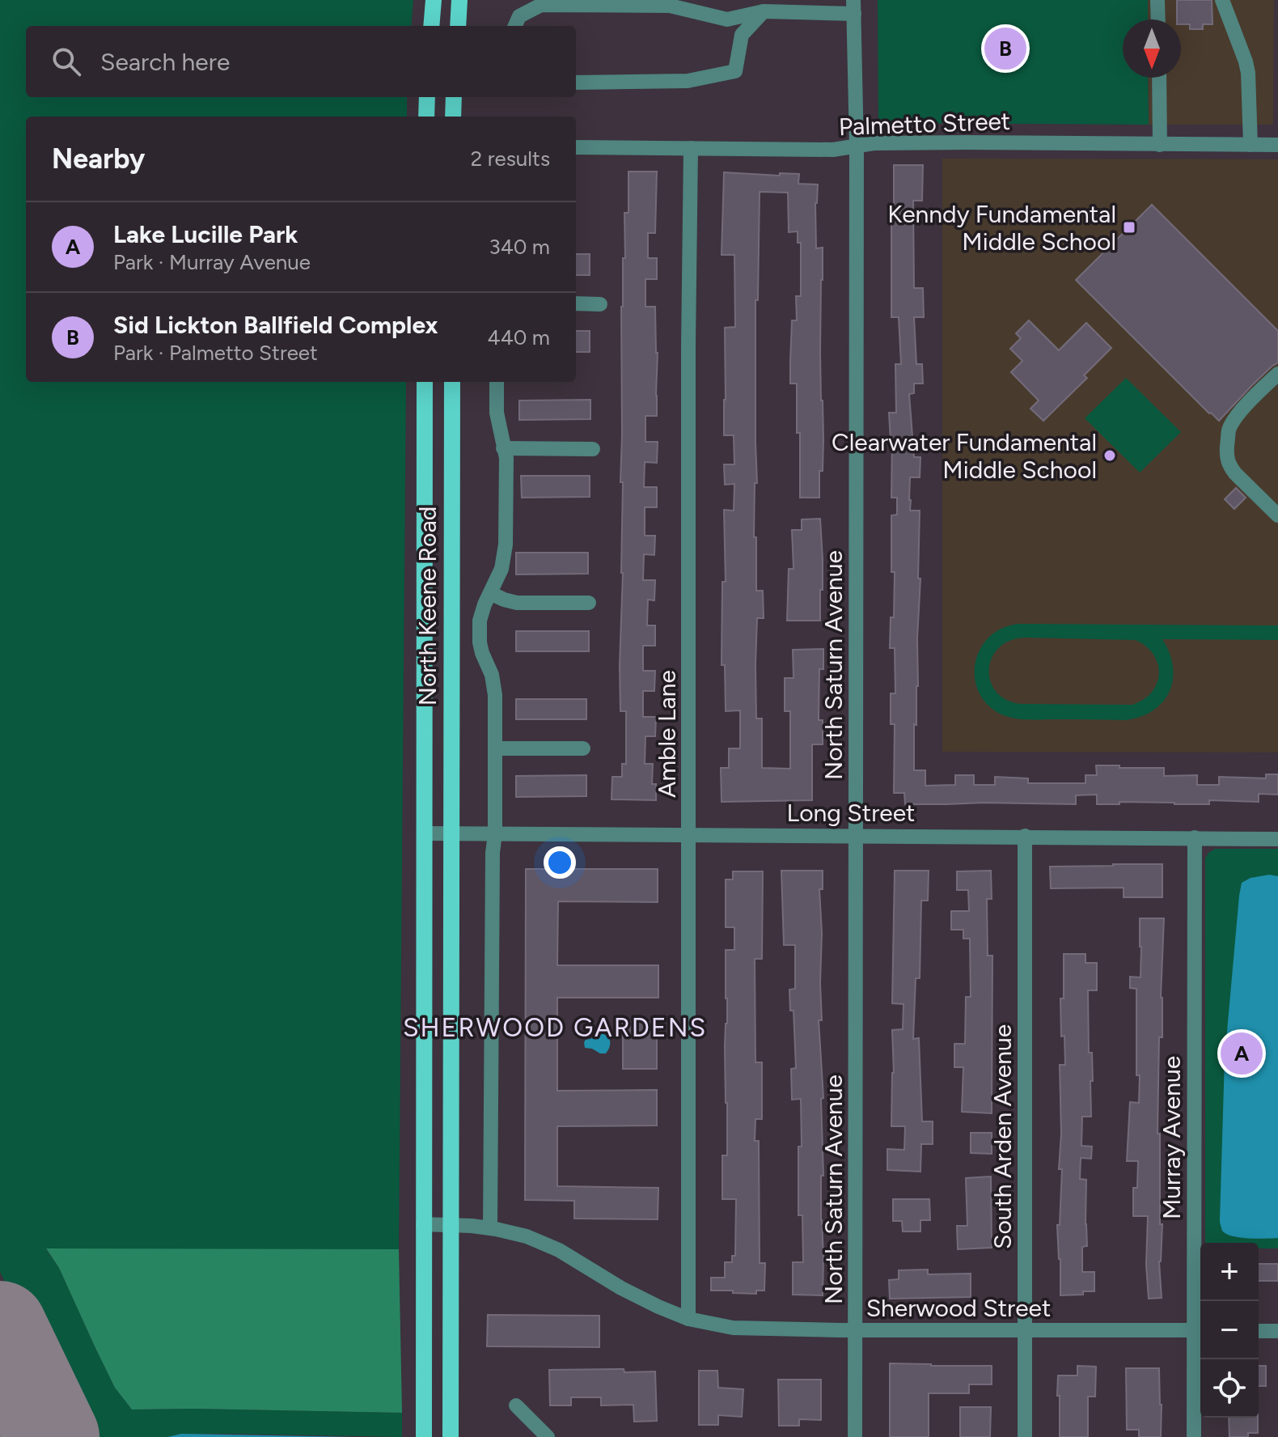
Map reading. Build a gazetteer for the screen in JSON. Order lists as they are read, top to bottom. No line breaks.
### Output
{"streets":{"main road":["North Keene Road"],"street":["Palmetto Street","North Saturn Avenue","Amble Lane","Long Street","South Arden Avenue","Murray Avenue","Sherwood Street"]},"crossings":[["Palmetto Street","North Saturn Avenue"],["Palmetto Street","Amble Lane"],["North Keene Road","Long Street"],["North Keene Road","Sherwood Street"],["North Saturn Avenue","Long Street"],["North Saturn Avenue","Sherwood Street"],["Amble Lane","Long Street"],["Amble Lane","Sherwood Street"],["Long Street","South Arden Avenue"],["Long Street","Murray Avenue"],["South Arden Avenue","Sherwood Street"],["Murray Avenue","Sherwood Street"]],"districts":["SHERWOOD GARDENS"],"places":{"transit":["Kenndy Fundamental Middle School"],"other":["Clearwater Fundamental Middle School"]},"north":"bottom","page":{"pins":["B","A"],"search":"Search here","heading":["Nearby","2 results"],"list":[{"mark":"A","name":"Lake Lucille Park","note":"Park · Murray Avenue","value":"340 m"},{"mark":"B","name":"Sid Lickton Ballfield Complex","note":"Park · Palmetto Street","value":"440 m"}],"map_buttons":["+","−"]}}
